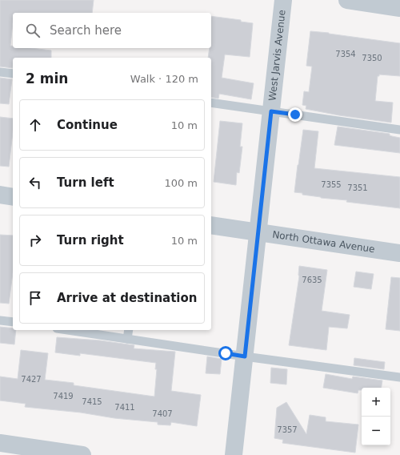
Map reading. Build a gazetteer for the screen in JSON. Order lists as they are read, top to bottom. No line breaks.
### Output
{"streets":{"street":["West Jarvis Avenue","North Ottawa Avenue"]},"crossings":[["West Jarvis Avenue","North Ottawa Avenue"]],"house_numbers":["7354","7350","7355","7351","7635","7427","7419","7415","7411","7407","7357"],"page":{"search":"Search here","heading":["2 min","Walk · 120 m"],"list":[["Continue","10 m"],["Turn left","100 m"],["Turn right","10 m"],"Arrive at destination"],"map_buttons":["+","−"]}}
